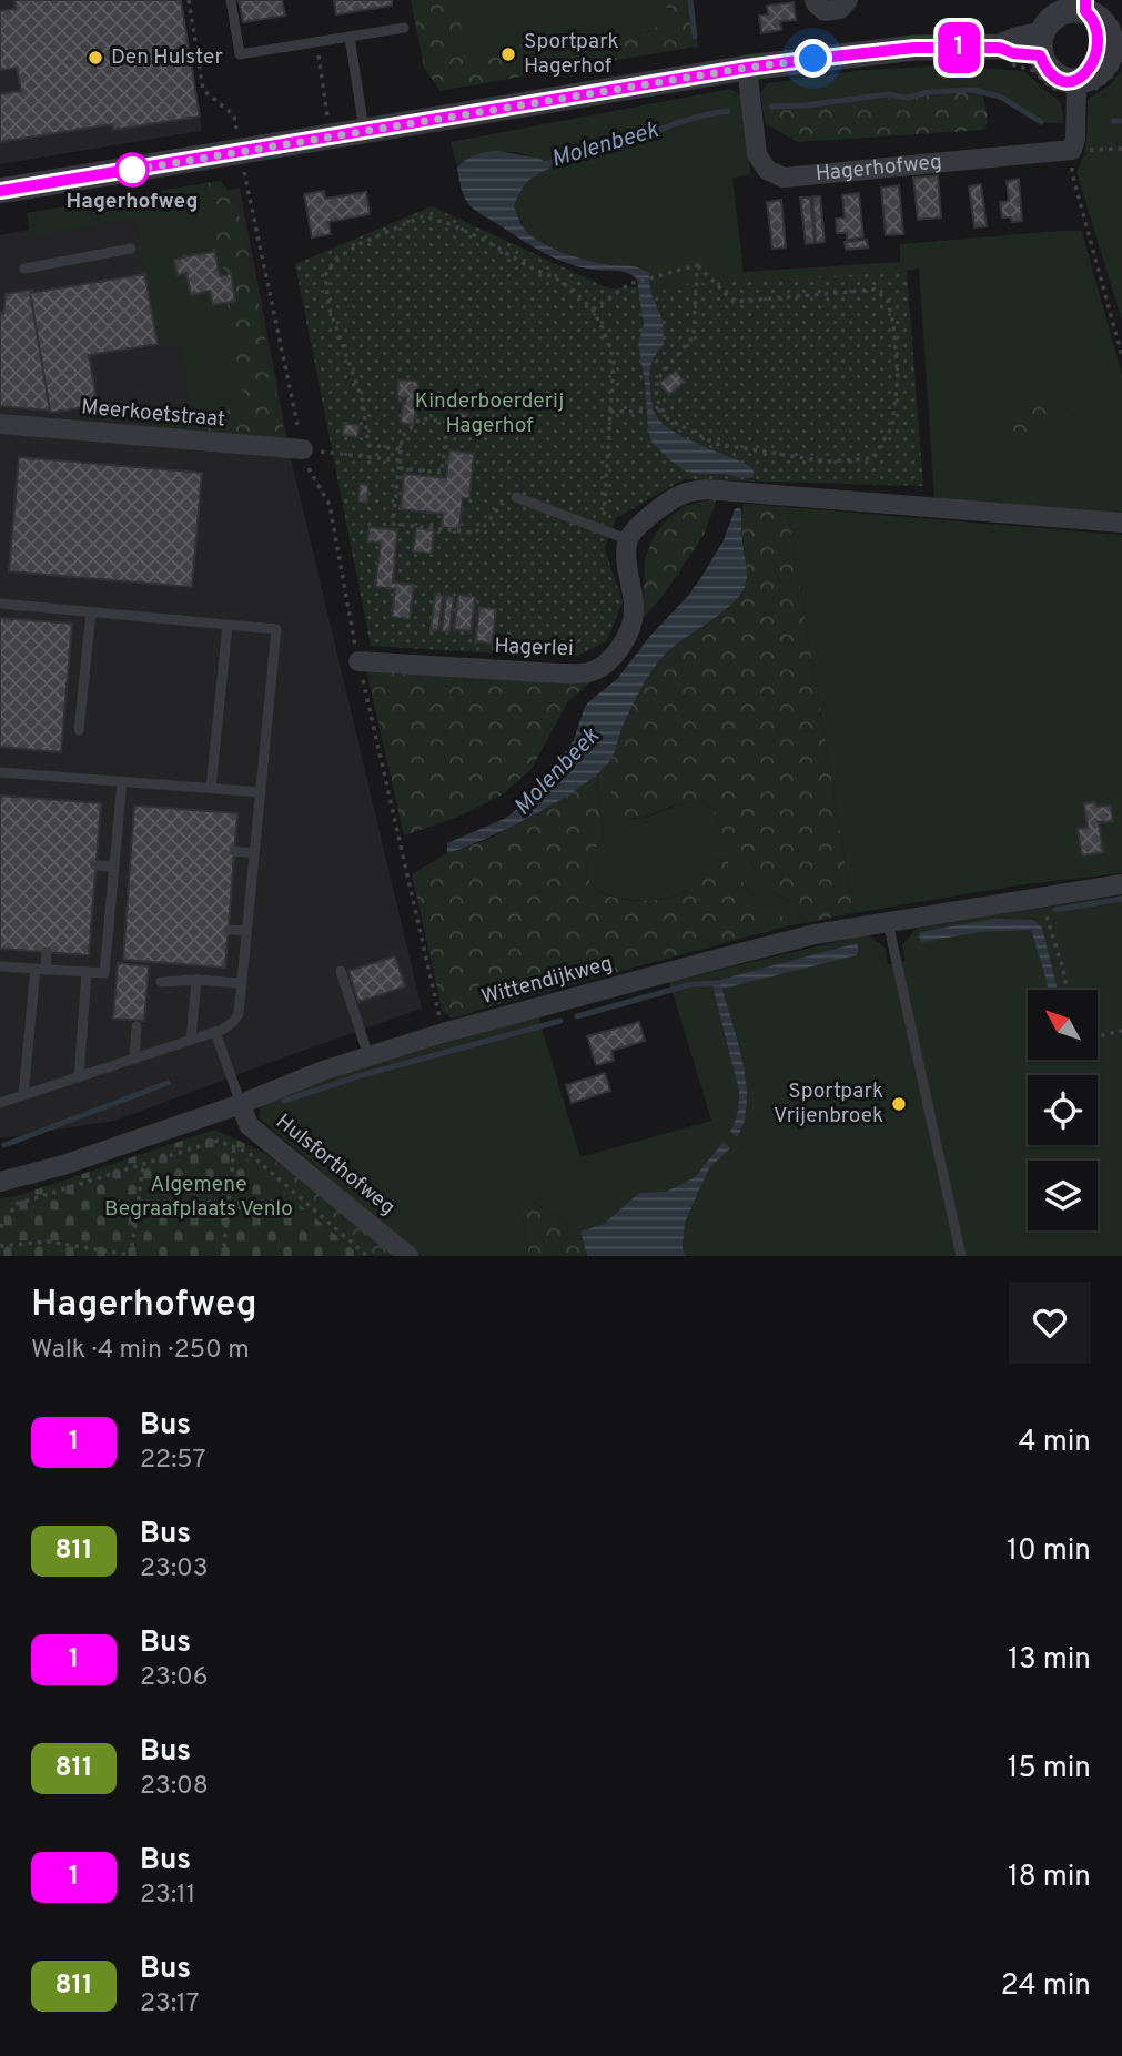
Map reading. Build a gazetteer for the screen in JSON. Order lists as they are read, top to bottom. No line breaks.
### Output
{"streets":{"street":["Hagerhofweg","Meerkoetstraat","Hagerlei","Wittendijkweg","Hulsforthofweg"]},"crossings":[["Wittendijkweg","Hulsforthofweg"]],"water":["Molenbeek"],"parks":["Kinderboerderij Hagerhof","Algemene Begraafplaats Venlo"],"places":["Sportpark Hagerhof","Den Hulster","Hagerhofweg","Sportpark Vrijenbroek"],"lines":["bus line 1"],"north":"top left","page":{"on_map":"1","heading":["Hagerhofweg","Walk · 4 min · 250 m"],"list":[{"mark":"1","name":"Bus","note":"22:57","value":"4 min"},{"mark":"811","name":"Bus","note":"23:03","value":"10 min"},{"mark":"1","name":"Bus","note":"23:06","value":"13 min"},{"mark":"811","name":"Bus","note":"23:08","value":"15 min"},{"mark":"1","name":"Bus","note":"23:11","value":"18 min"},{"mark":"811","name":"Bus","note":"23:17","value":"24 min"}]}}
